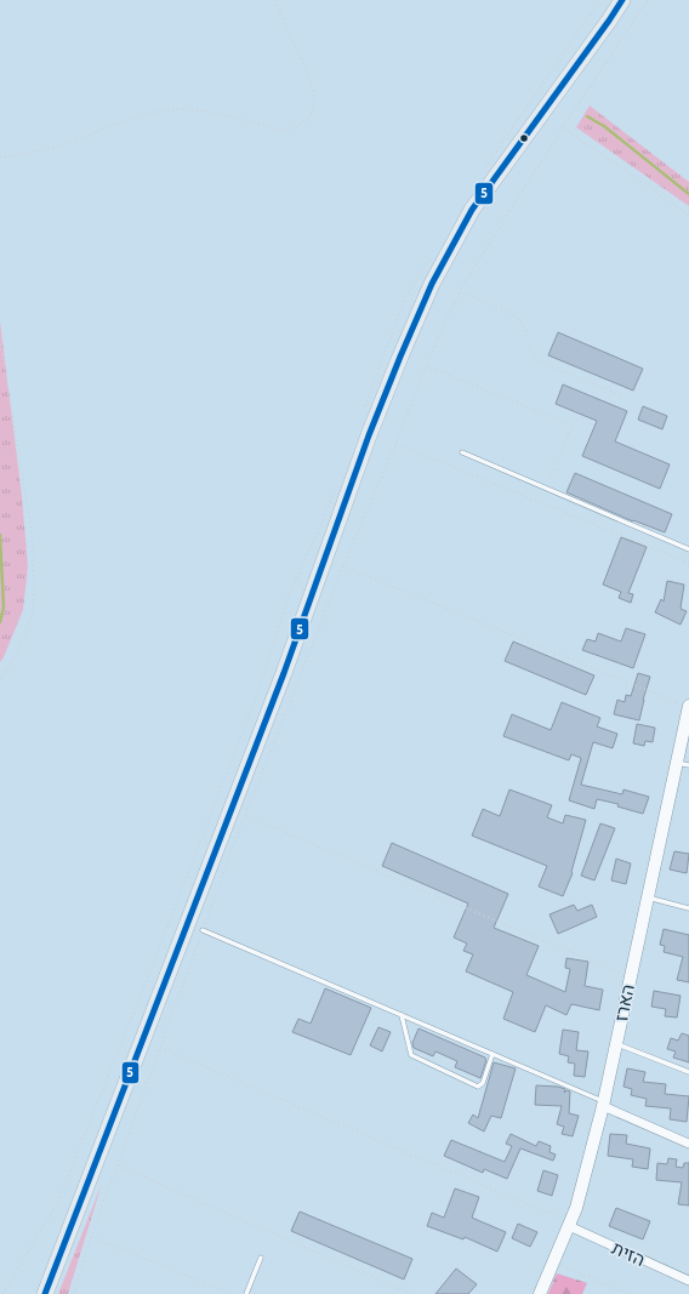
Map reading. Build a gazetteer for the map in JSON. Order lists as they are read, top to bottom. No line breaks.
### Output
{"streets":{"street":["הארז","הזית"]},"crossings":[["הארז","הזית"]],"lines":["transit line 5"]}
